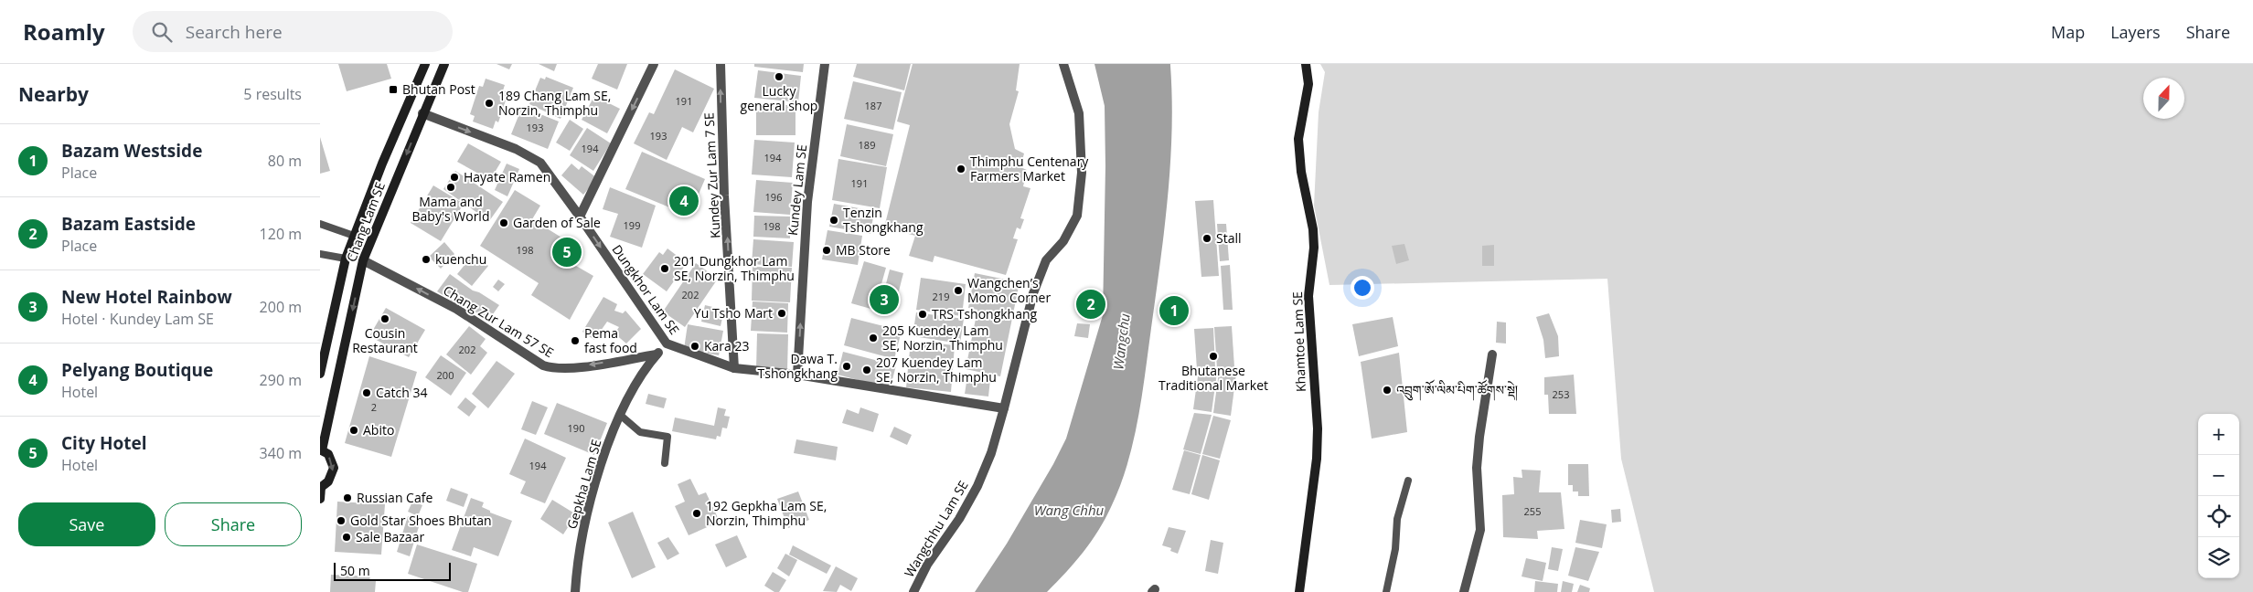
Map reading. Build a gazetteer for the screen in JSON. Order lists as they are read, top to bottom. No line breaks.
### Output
{"streets":{"main road":["Chang Lam SE","Khamtoe Lam SE"],"street":["Kundey Zur Lam 7 SE","Kundey Lam SE","Dungkhor Lam SE","Chang Zur Lam 57 SE","Gepkha Lam SE","Wangchhu Lam SE"]},"crossings":[["Kundey Zur Lam 7 SE","Dungkhor Lam SE"],["Kundey Lam SE","Dungkhor Lam SE"],["Chang Lam SE","Dungkhor Lam SE"],["Chang Lam SE","Chang Zur Lam 57 SE"],["Dungkhor Lam SE","Gepkha Lam SE"],["Dungkhor Lam SE","Wangchhu Lam SE"],["Chang Zur Lam 57 SE","Gepkha Lam SE"]],"one_way":["Kundey Zur Lam 7 SE","Kundey Lam SE","Dungkhor Lam SE","Chang Zur Lam 57 SE"],"water":["Wangchu","Wang Chhu"],"places":{"other":["Lucky general shop","189 Chang Lam SE, Norzin, Thimphu","Thimphu Centenary Farmers Market","Hayate Ramen","Mama and Baby's World","Tenzin Tshongkhang","Garden of Sale","Stall","MB Store","kuenchu","201 Dungkhor Lam SE, Norzin, Thimphu","Wangchen’s Momo Corner","Yu Tsho Mart","TRS Tshongkhang","Cousin Restaurant","205 Kuendey Lam SE, Norzin, Thimphu","Pema fast food","Kara 23","Bhutanese Traditional Market","Dawa T. Tshongkhang","207 Kuendey Lam SE, Norzin, Thimphu","འབྲུག་ཨོ་ལིམ་པིག་ཚོགས་སྡེ།","Catch 34","Abito","Russian Cafe","192 Gepkha Lam SE, Norzin, Thimphu","Gold Star Shoes Bhutan","Sale Bazaar"],"transit":["Bhutan Post"]},"house_numbers":["191","187","193","193","189","194","194","191","196","199","198","198","202","219","202","200","253","2","190","194","255"],"scale_bar":"50 m","north":"top","page":{"header":"Roamly","search":"Search here","nav":["Map","Layers","Share"],"heading":["Nearby","5 results"],"list":[{"mark":"1","name":"Bazam Westside","note":"Place","value":"80 m"},{"mark":"2","name":"Bazam Eastside","note":"Place","value":"120 m"},{"mark":"3","name":"New Hotel Rainbow","note":"Hotel · Kundey Lam SE","value":"200 m"},{"mark":"4","name":"Pelyang Boutique","note":"Hotel","value":"290 m"},{"mark":"5","name":"City Hotel","note":"Hotel","value":"340 m"}],"pins":["4","5","3","2","1"],"map_buttons":["+","−"],"buttons":["Save","Share"],"scale":"50 m"}}
